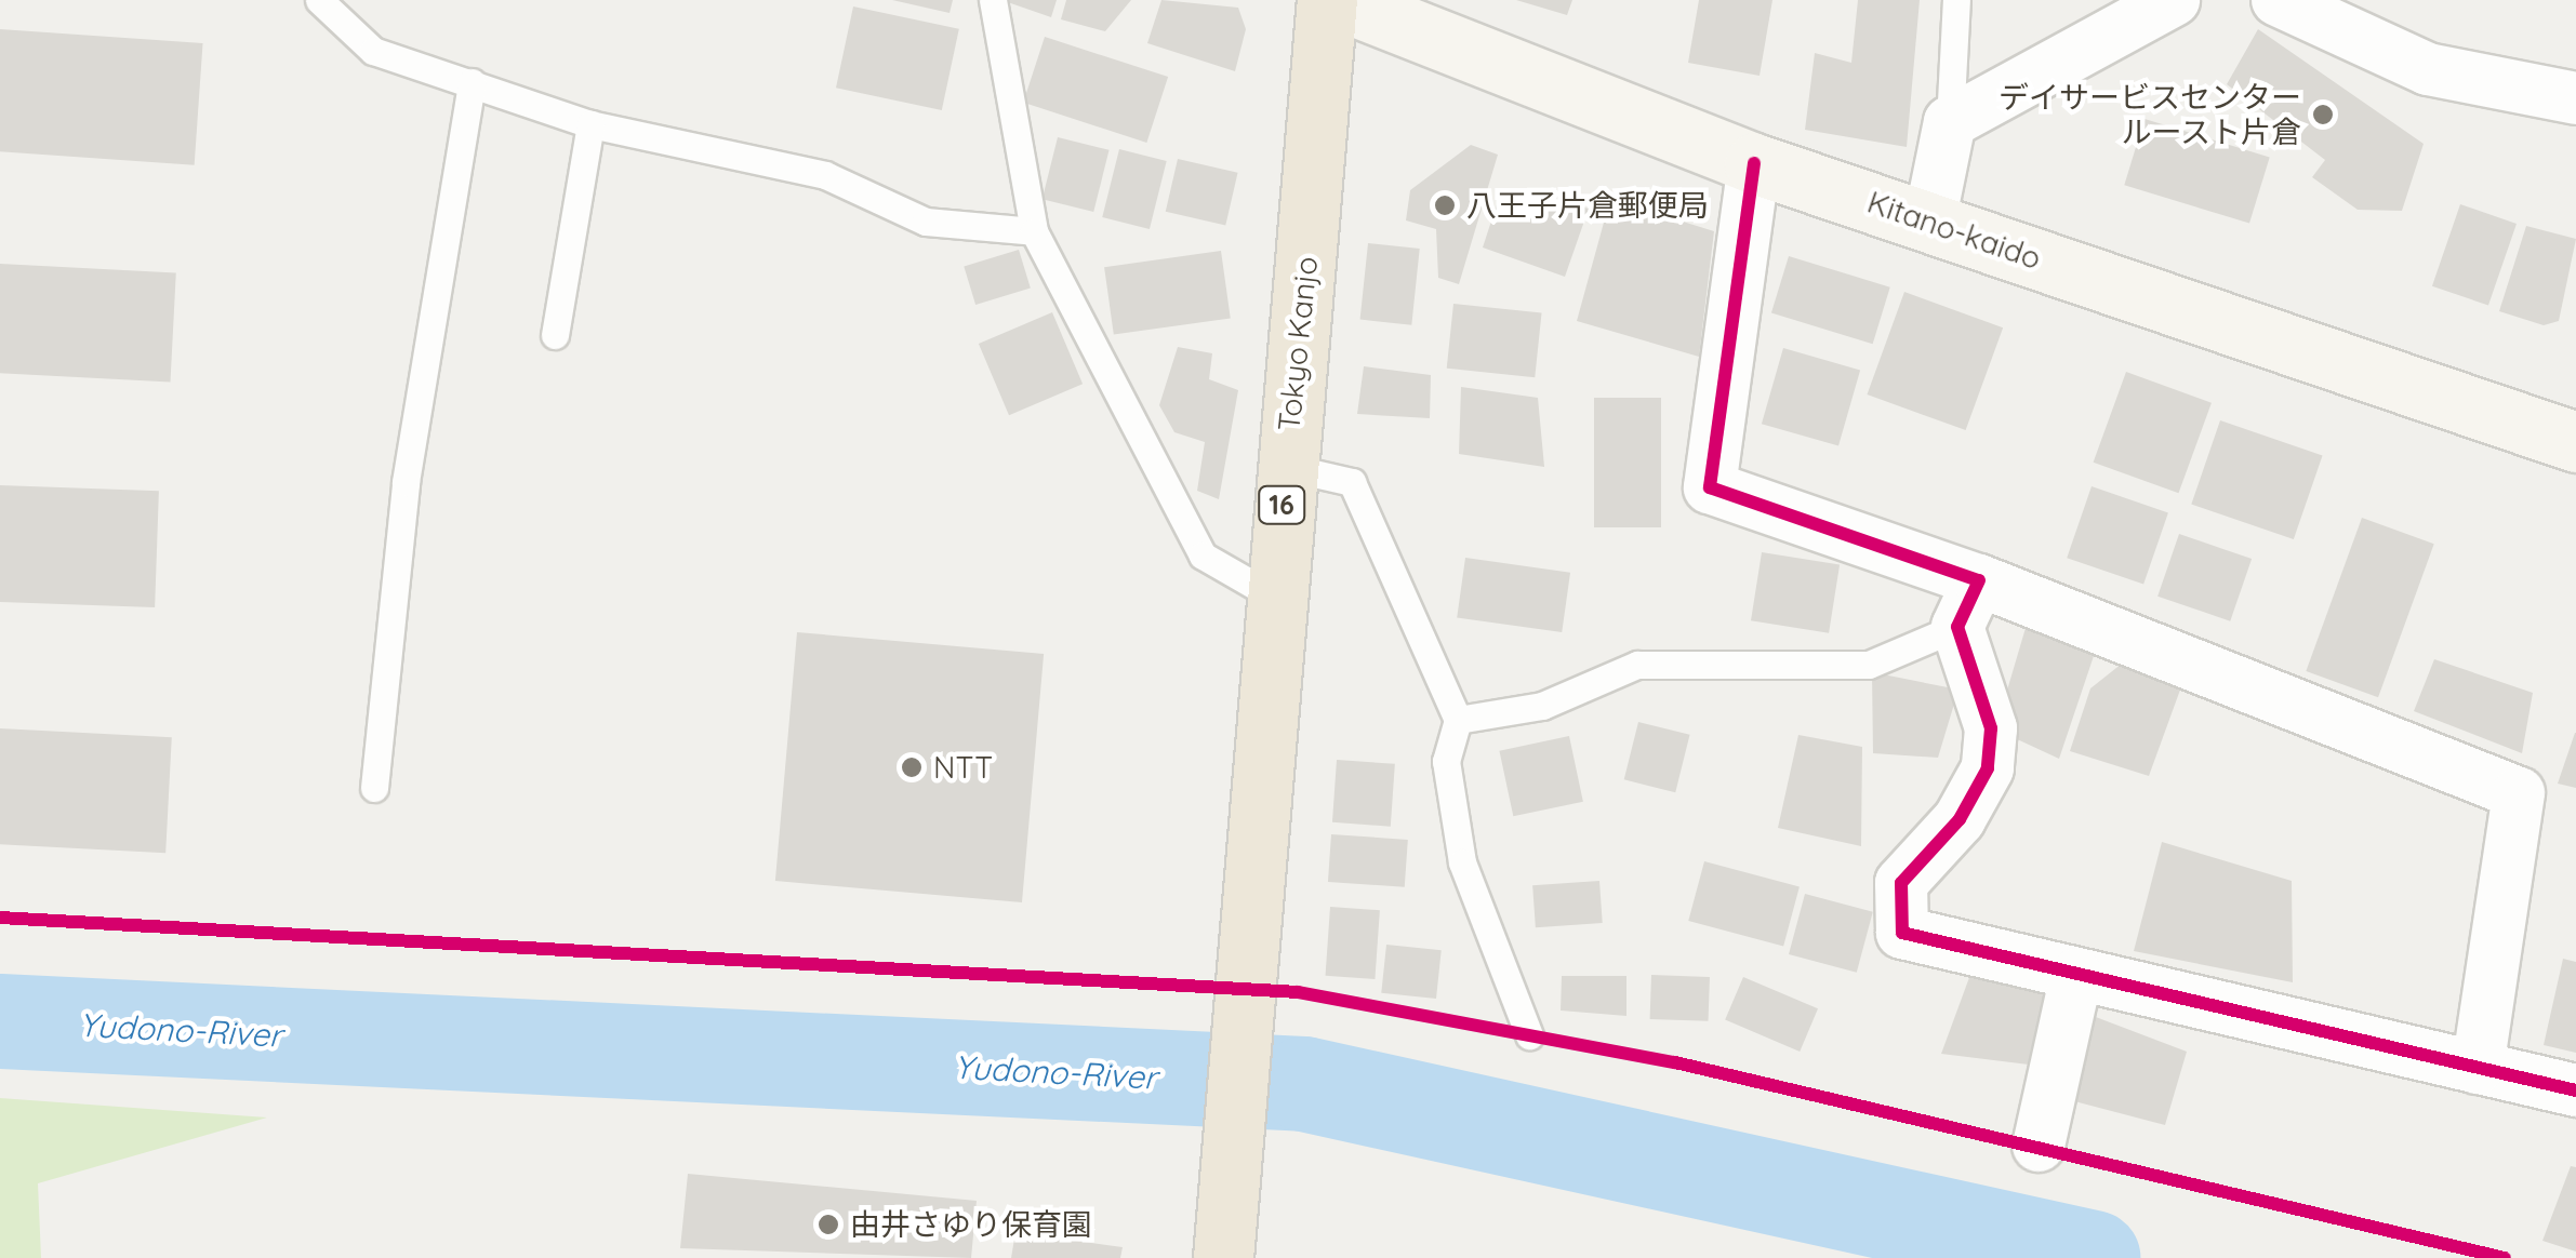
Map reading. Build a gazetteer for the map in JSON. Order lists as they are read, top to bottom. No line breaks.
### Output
{"streets":{"highway":["Tokyo Kanjo","16"],"main road":["Kitano-kaido"]},"water":["Yudono-River"],"places":["デイサービスセンター ルースト片倉","八王子片倉郵便局","NTT","由井さゆり保育園"]}
